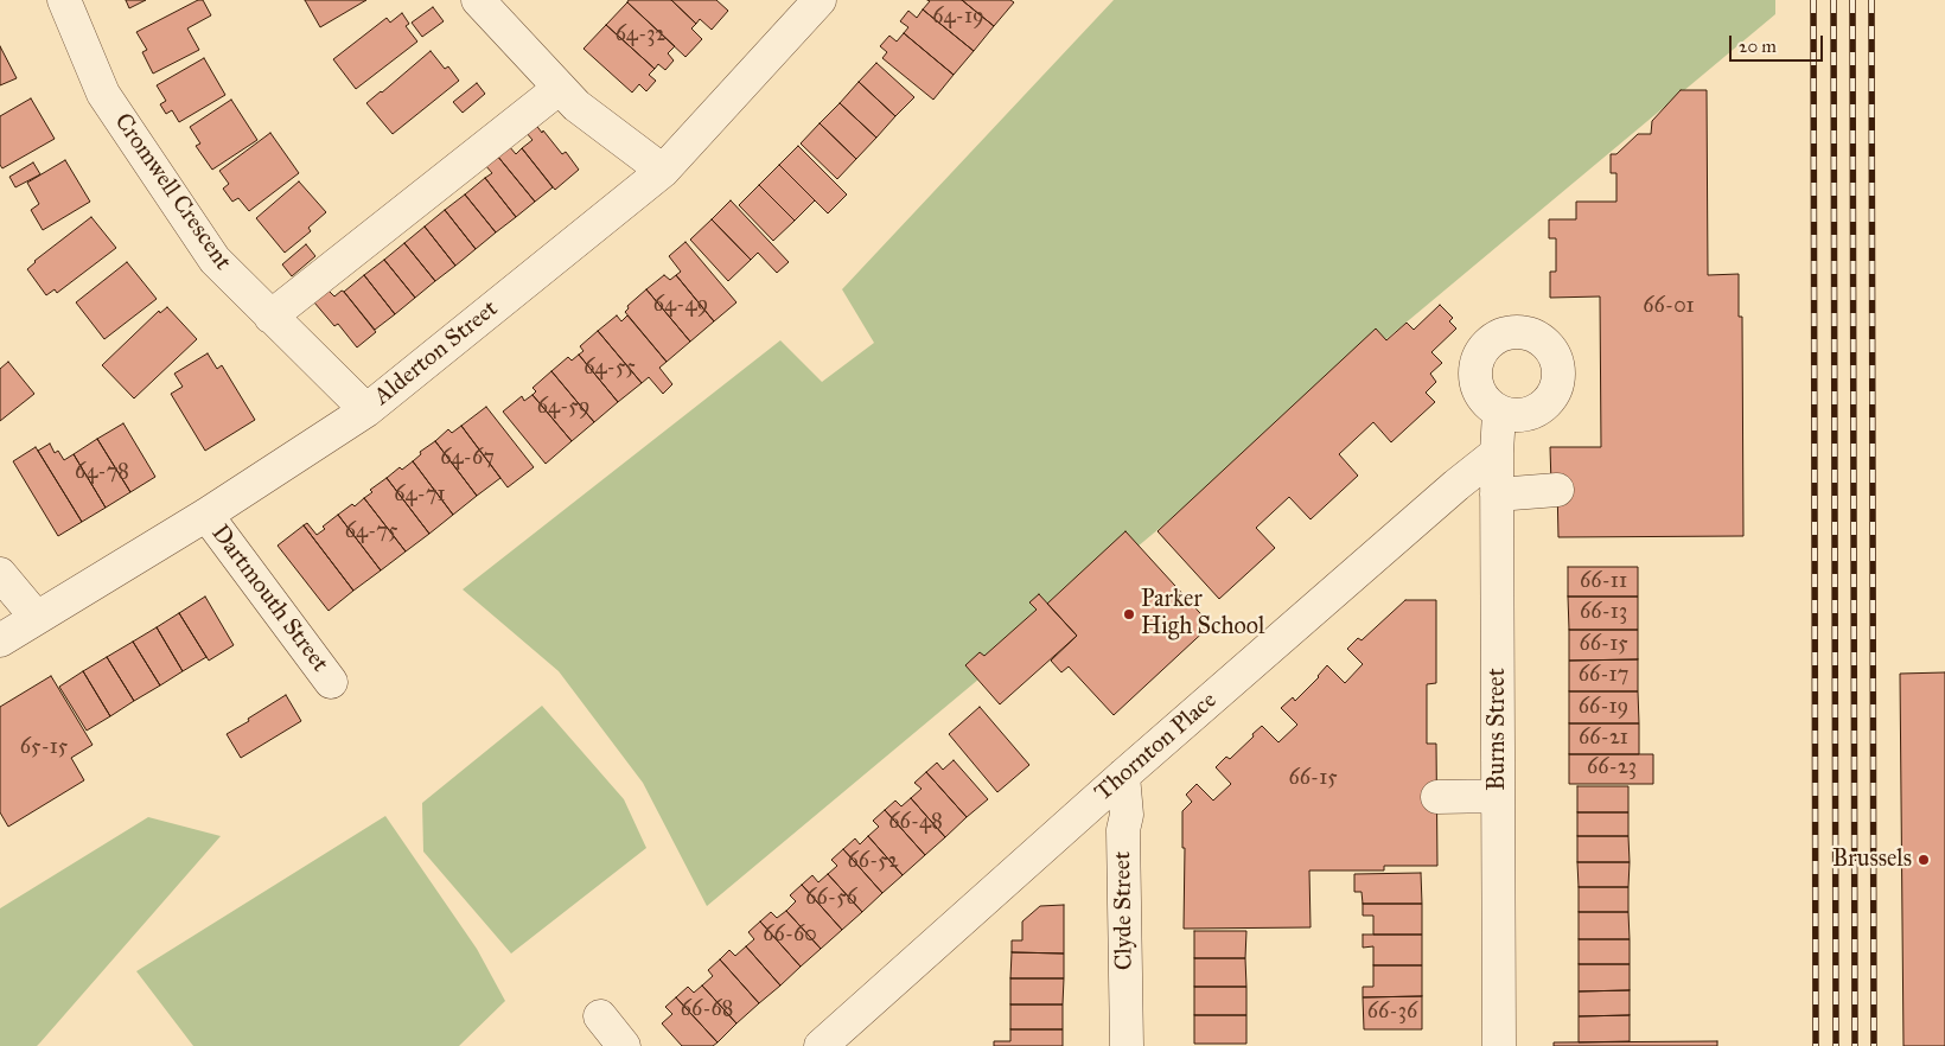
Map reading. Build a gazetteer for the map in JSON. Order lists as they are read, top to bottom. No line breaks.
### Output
{"streets":{"street":["Cromwell Crescent","Alderton Street","Dartmouth Street","Burns Street","Thornton Place","Clyde Street"]},"crossings":[["Cromwell Crescent","Alderton Street"],["Alderton Street","Dartmouth Street"],["Burns Street","Thornton Place"],["Thornton Place","Clyde Street"]],"places":["Parker High School","Brussels"],"house_numbers":["64-19","64-32","64-49","66-01","64-55","64-59","64-67","64-78","64-71","64-75","66-11","66-13","66-15","66-17","66-19","66-21","65-15","66-23","66-15","66-48","66-52","66-56","66-60","66-68","66-36"],"scale_bar":"20 m"}
